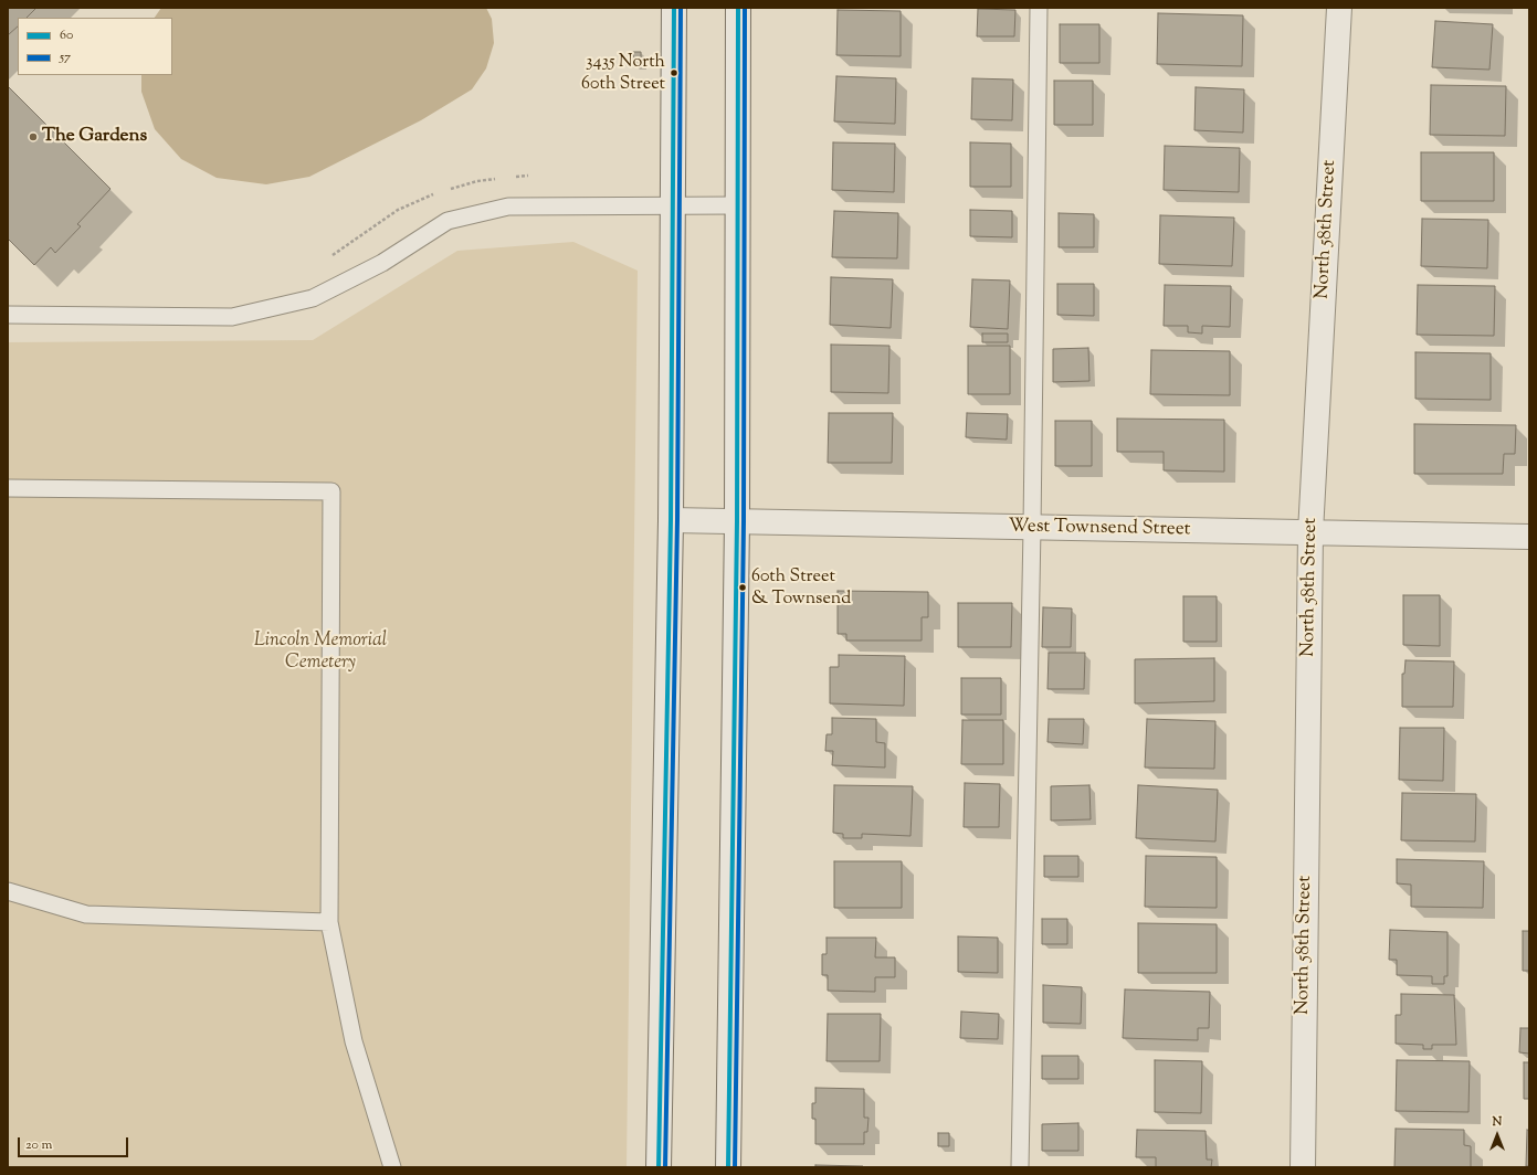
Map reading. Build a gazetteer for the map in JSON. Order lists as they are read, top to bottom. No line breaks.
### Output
{"streets":{"main road":["North 58th Street","West Townsend Street"]},"crossings":[["North 58th Street","West Townsend Street"]],"parks":["Lincoln Memorial Cemetery"],"places":["3435 North 60th Street","The Gardens","60th Street & Townsend"],"lines":["transit line 60","transit line 57"],"legend":["60","57"],"scale_bar":"20 m","north":"top"}
